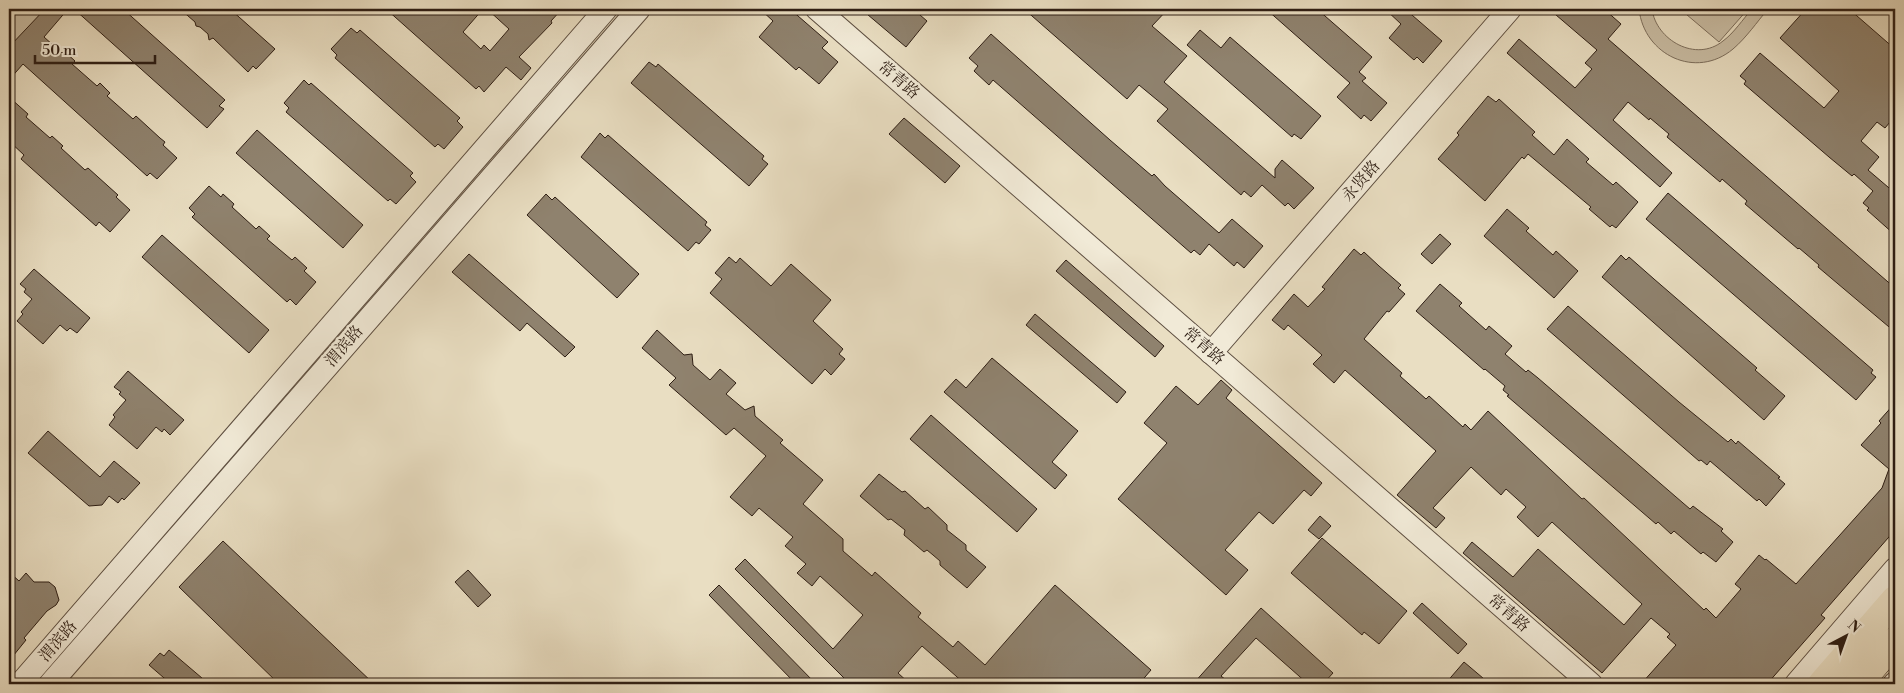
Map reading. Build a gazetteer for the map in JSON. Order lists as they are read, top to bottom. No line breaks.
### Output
{"streets":{"street":["常青路","永贤路","渭滨路"]},"crossings":[["常青路","永贤路"]],"scale_bar":"50 m","north":"top right"}
